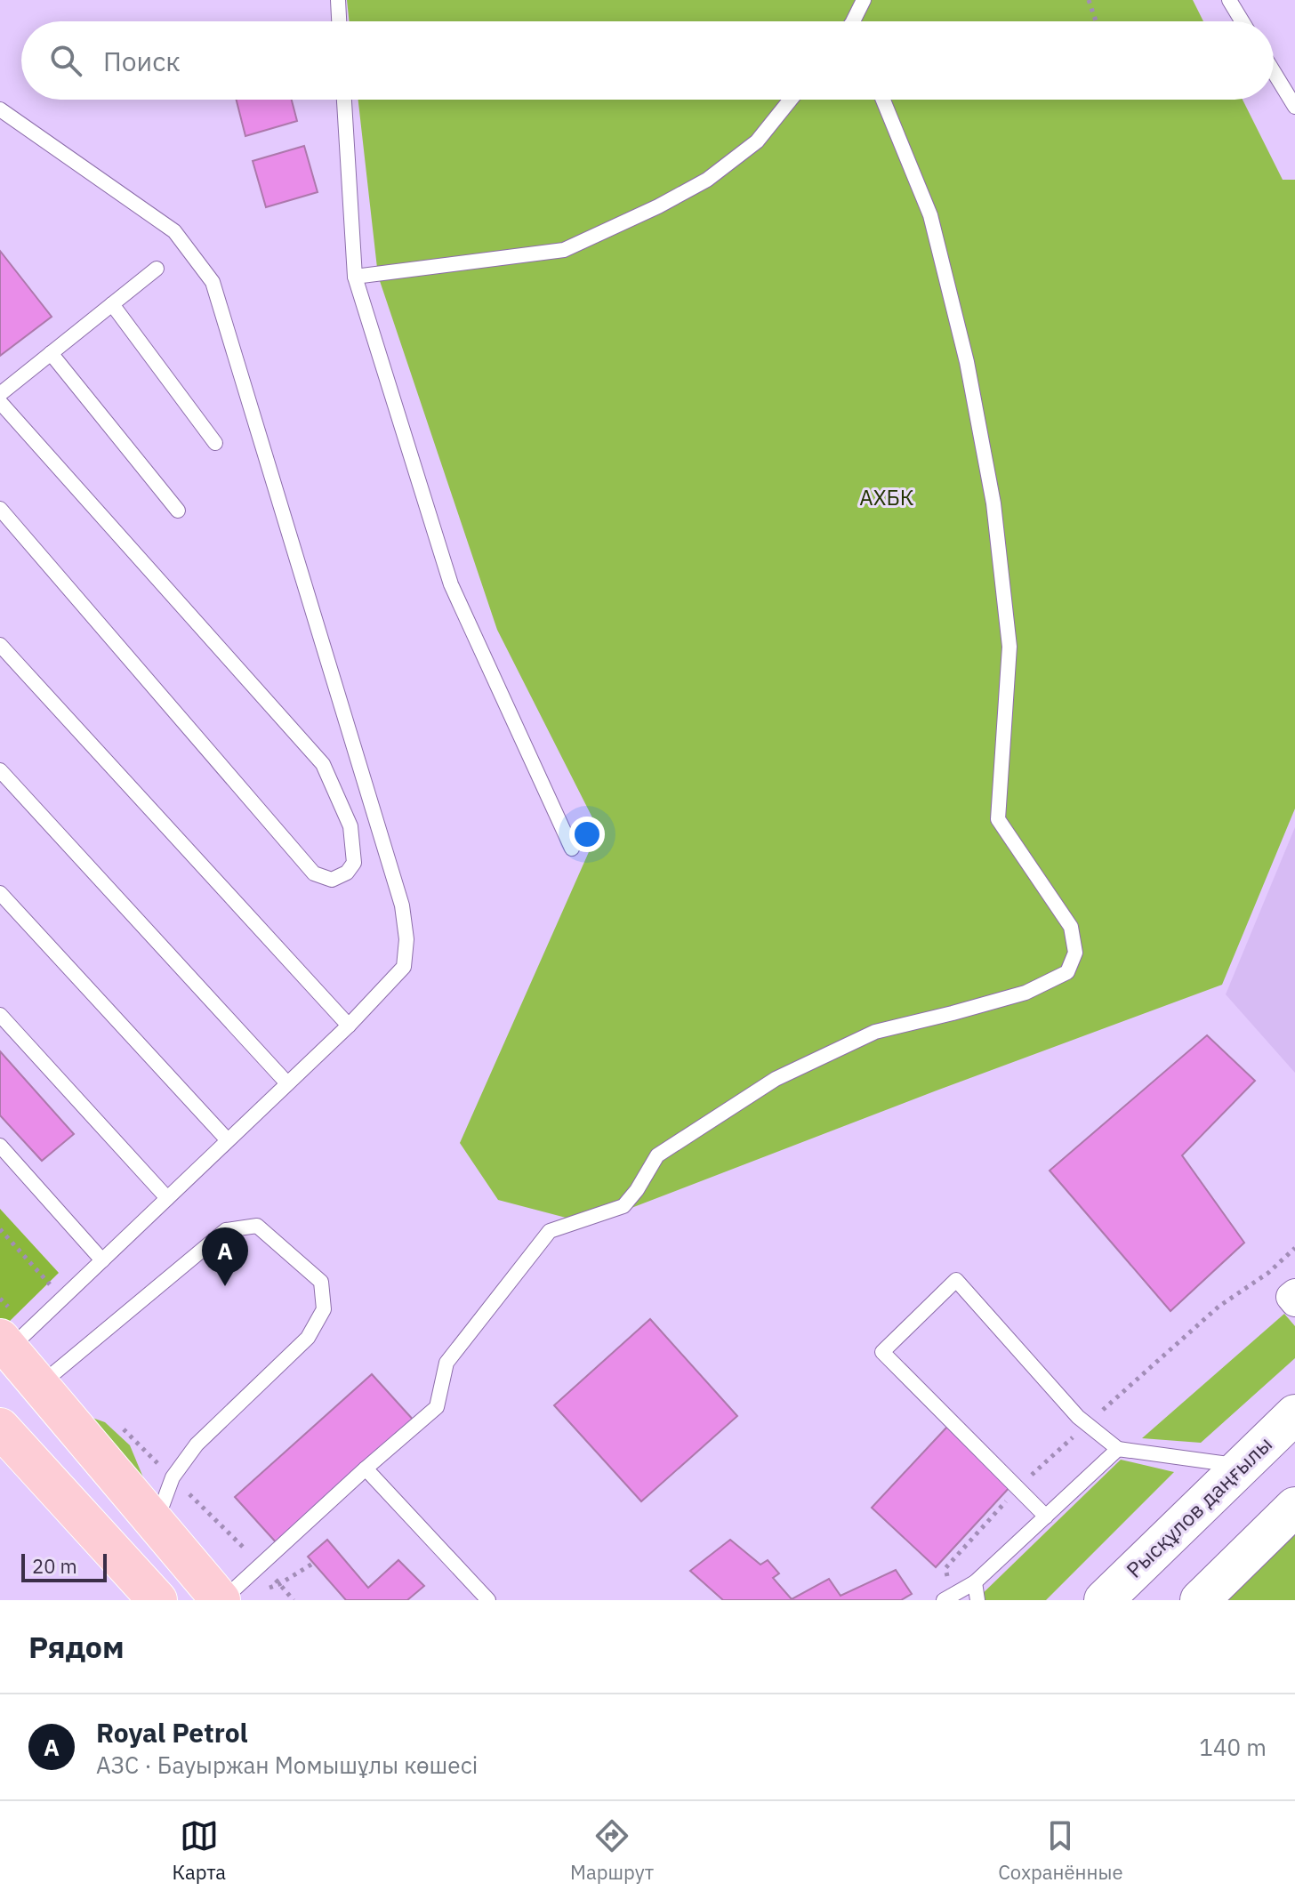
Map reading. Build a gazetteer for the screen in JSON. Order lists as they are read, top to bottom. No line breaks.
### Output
{"streets":{"main road":["Рысқұлов даңғылы"]},"parks":["АХБК"],"scale_bar":"20 m","page":{"search":"Поиск","pins":"A","scale":"20 m","heading":"Рядом","list":[{"mark":"A","name":"Royal Petrol","note":"АЗС · Бауыржан Момышұлы көшесі","value":"140 m"}],"nav":["Карта","Маршрут","Сохранённые"]}}
